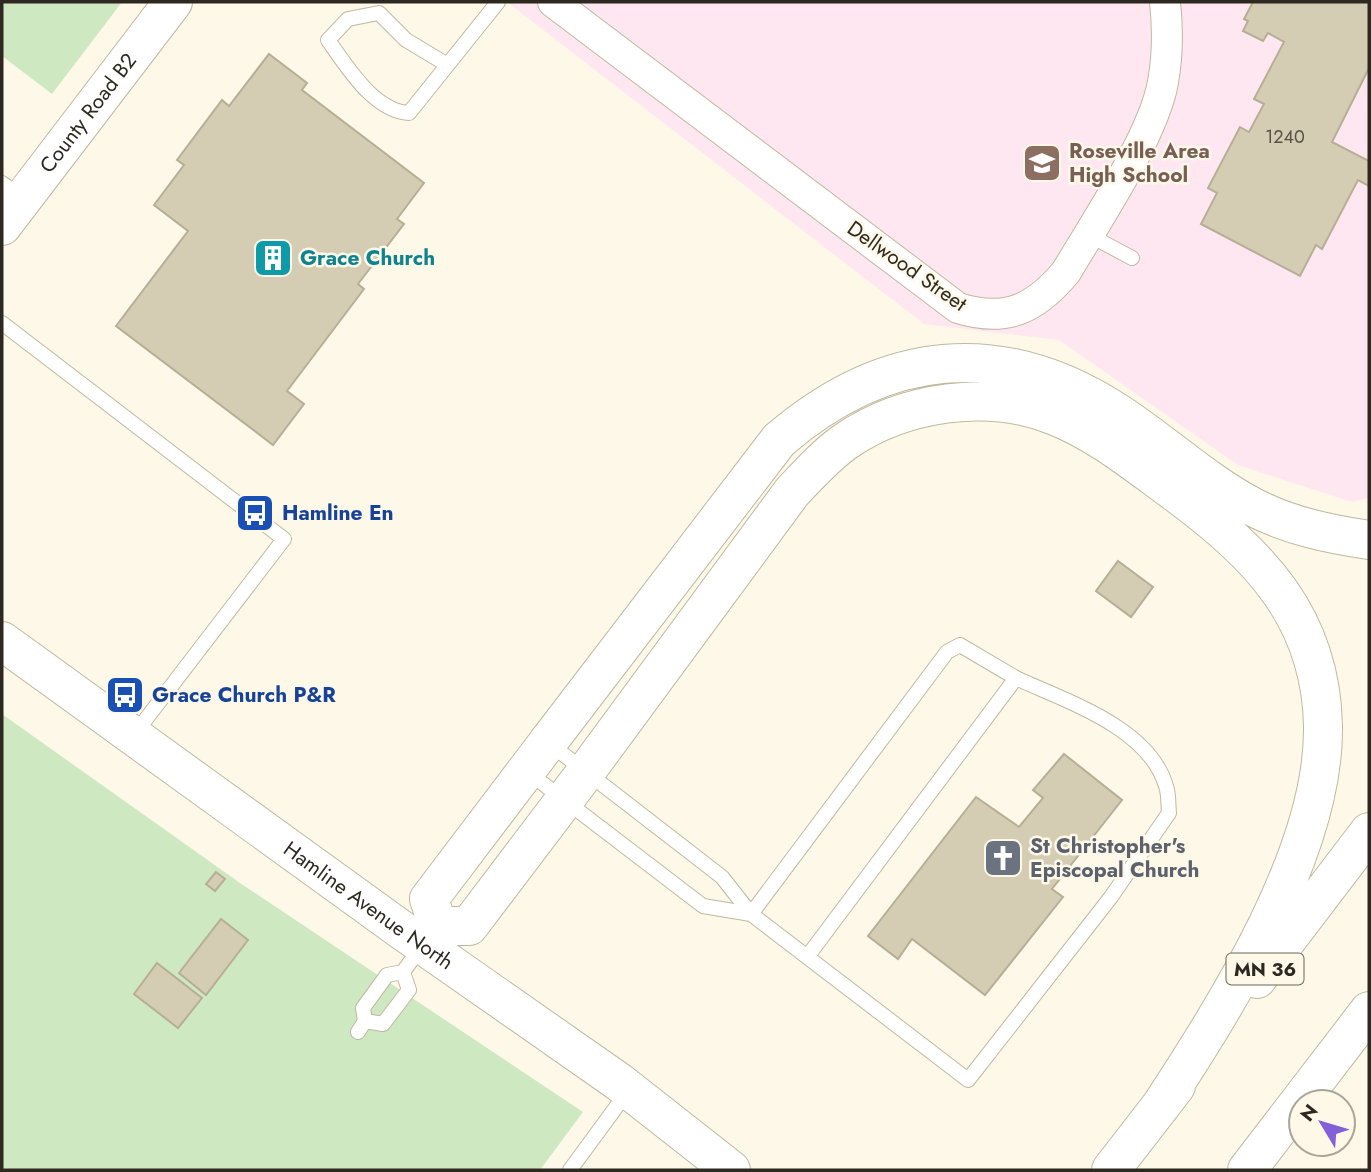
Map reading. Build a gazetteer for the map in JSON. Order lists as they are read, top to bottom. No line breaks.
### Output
{"streets":{"main road":["County Road B2","Hamline Avenue North","MN 36"],"street":["Dellwood Street"]},"places":{"school or university":["Roseville Area High School"],"building":["Grace Church"],"bus stop":["Hamline En","Grace Church P&R"],"church":["St Christopher's Episcopal Church"]},"house_numbers":["1240"],"north":"top left"}
